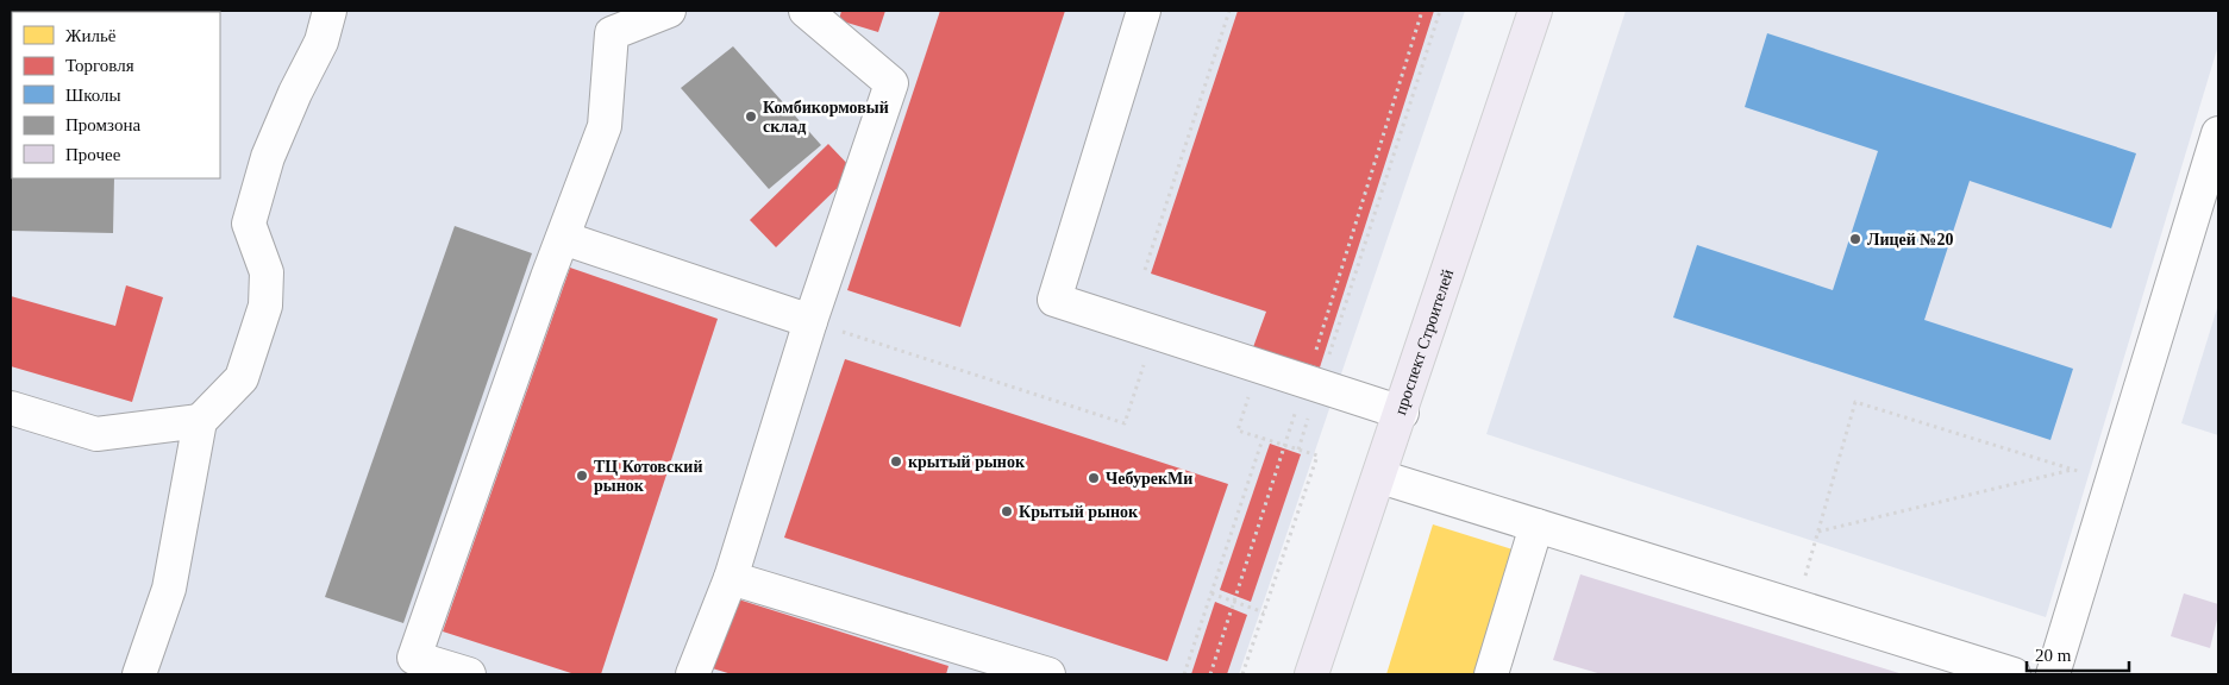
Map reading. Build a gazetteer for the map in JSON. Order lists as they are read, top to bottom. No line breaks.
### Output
{"streets":{"main road":["проспект Строителей"]},"places":["Комбикормовый склад","Лицей №20","крытый рынок","ТЦ Котовский рынок","ЧебурекМи","Крытый рынок"],"legend":["Жильё","Торговля","Школы","Промзона","Прочее"],"scale_bar":"20 m"}
